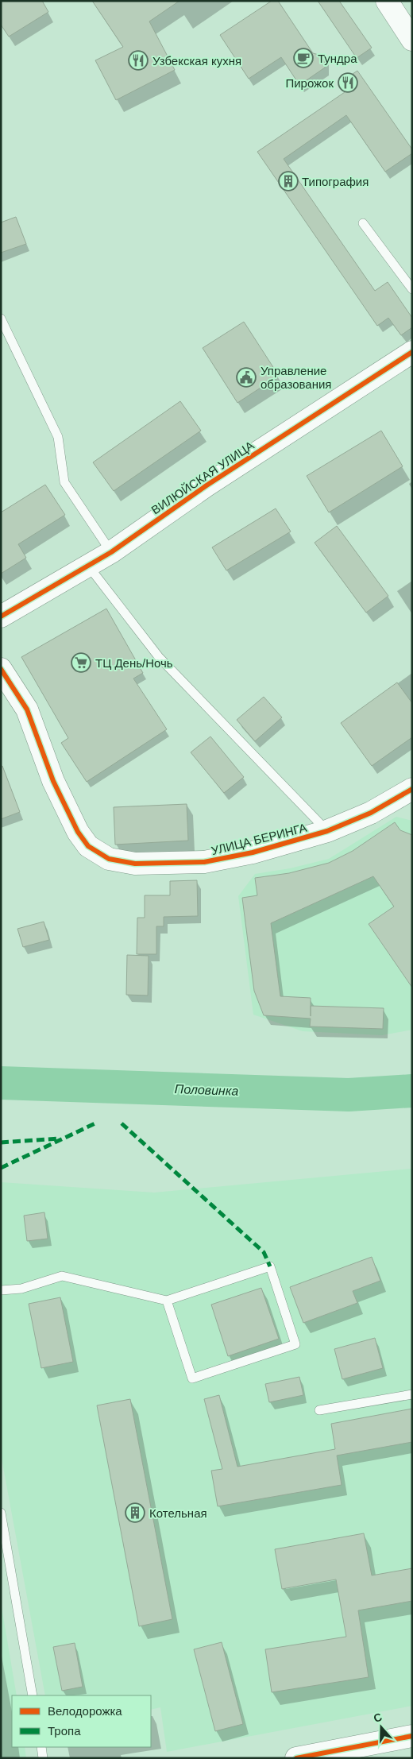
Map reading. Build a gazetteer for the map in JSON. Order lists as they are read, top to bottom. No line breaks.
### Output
{"streets":{"street":["ВИЛЮЙСКАЯ УЛИЦА","УЛИЦА БЕРИНГА"]},"water":["Половинка"],"places":{"cafe":["Тундра"],"restaurant":["Узбекская кухня","Пирожок"],"building":["Типография","Котельная"],"public building":["Управление образования"],"supermarket":["ТЦ День/Ночь"]},"legend":["Велодорожка","Тропа"],"north":"top"}
